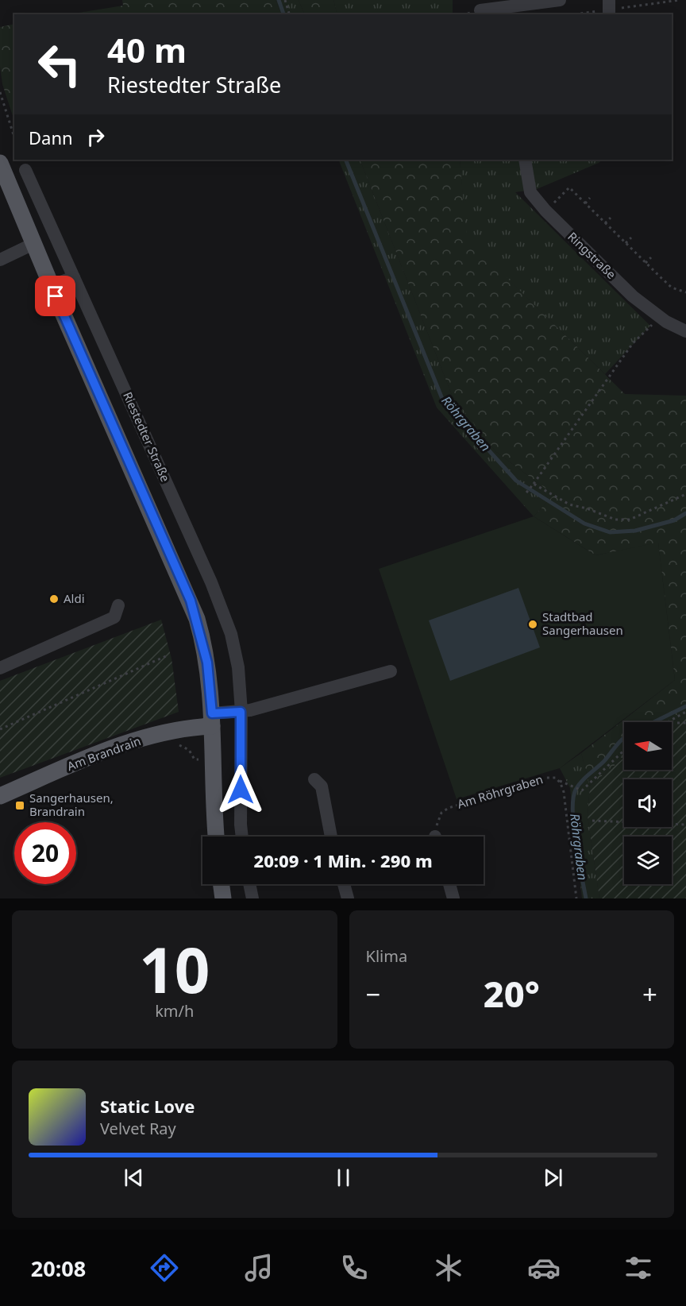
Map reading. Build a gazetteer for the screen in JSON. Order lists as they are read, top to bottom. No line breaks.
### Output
{"streets":{"main road":["Am Brandrain"],"street":["Ringstraße","Riestedter Straße"],"path":["Am Röhrgraben"]},"water":["Röhrgraben"],"places":{"other":["Aldi","Stadtbad Sangerhausen"],"transit":["Sangerhausen, Brandrain"]},"north":"left","page":{"turn":["40 m","Riestedter Straße"],"then":"Dann","limit":"20","trip":"20:09 · 1 Min. · 290 m","tile":[["10","km/h"],"Klima"],"heat":["−","20°","+"],"song":["Static Love","Velvet Ray"],"tabs":"20:08"}}
